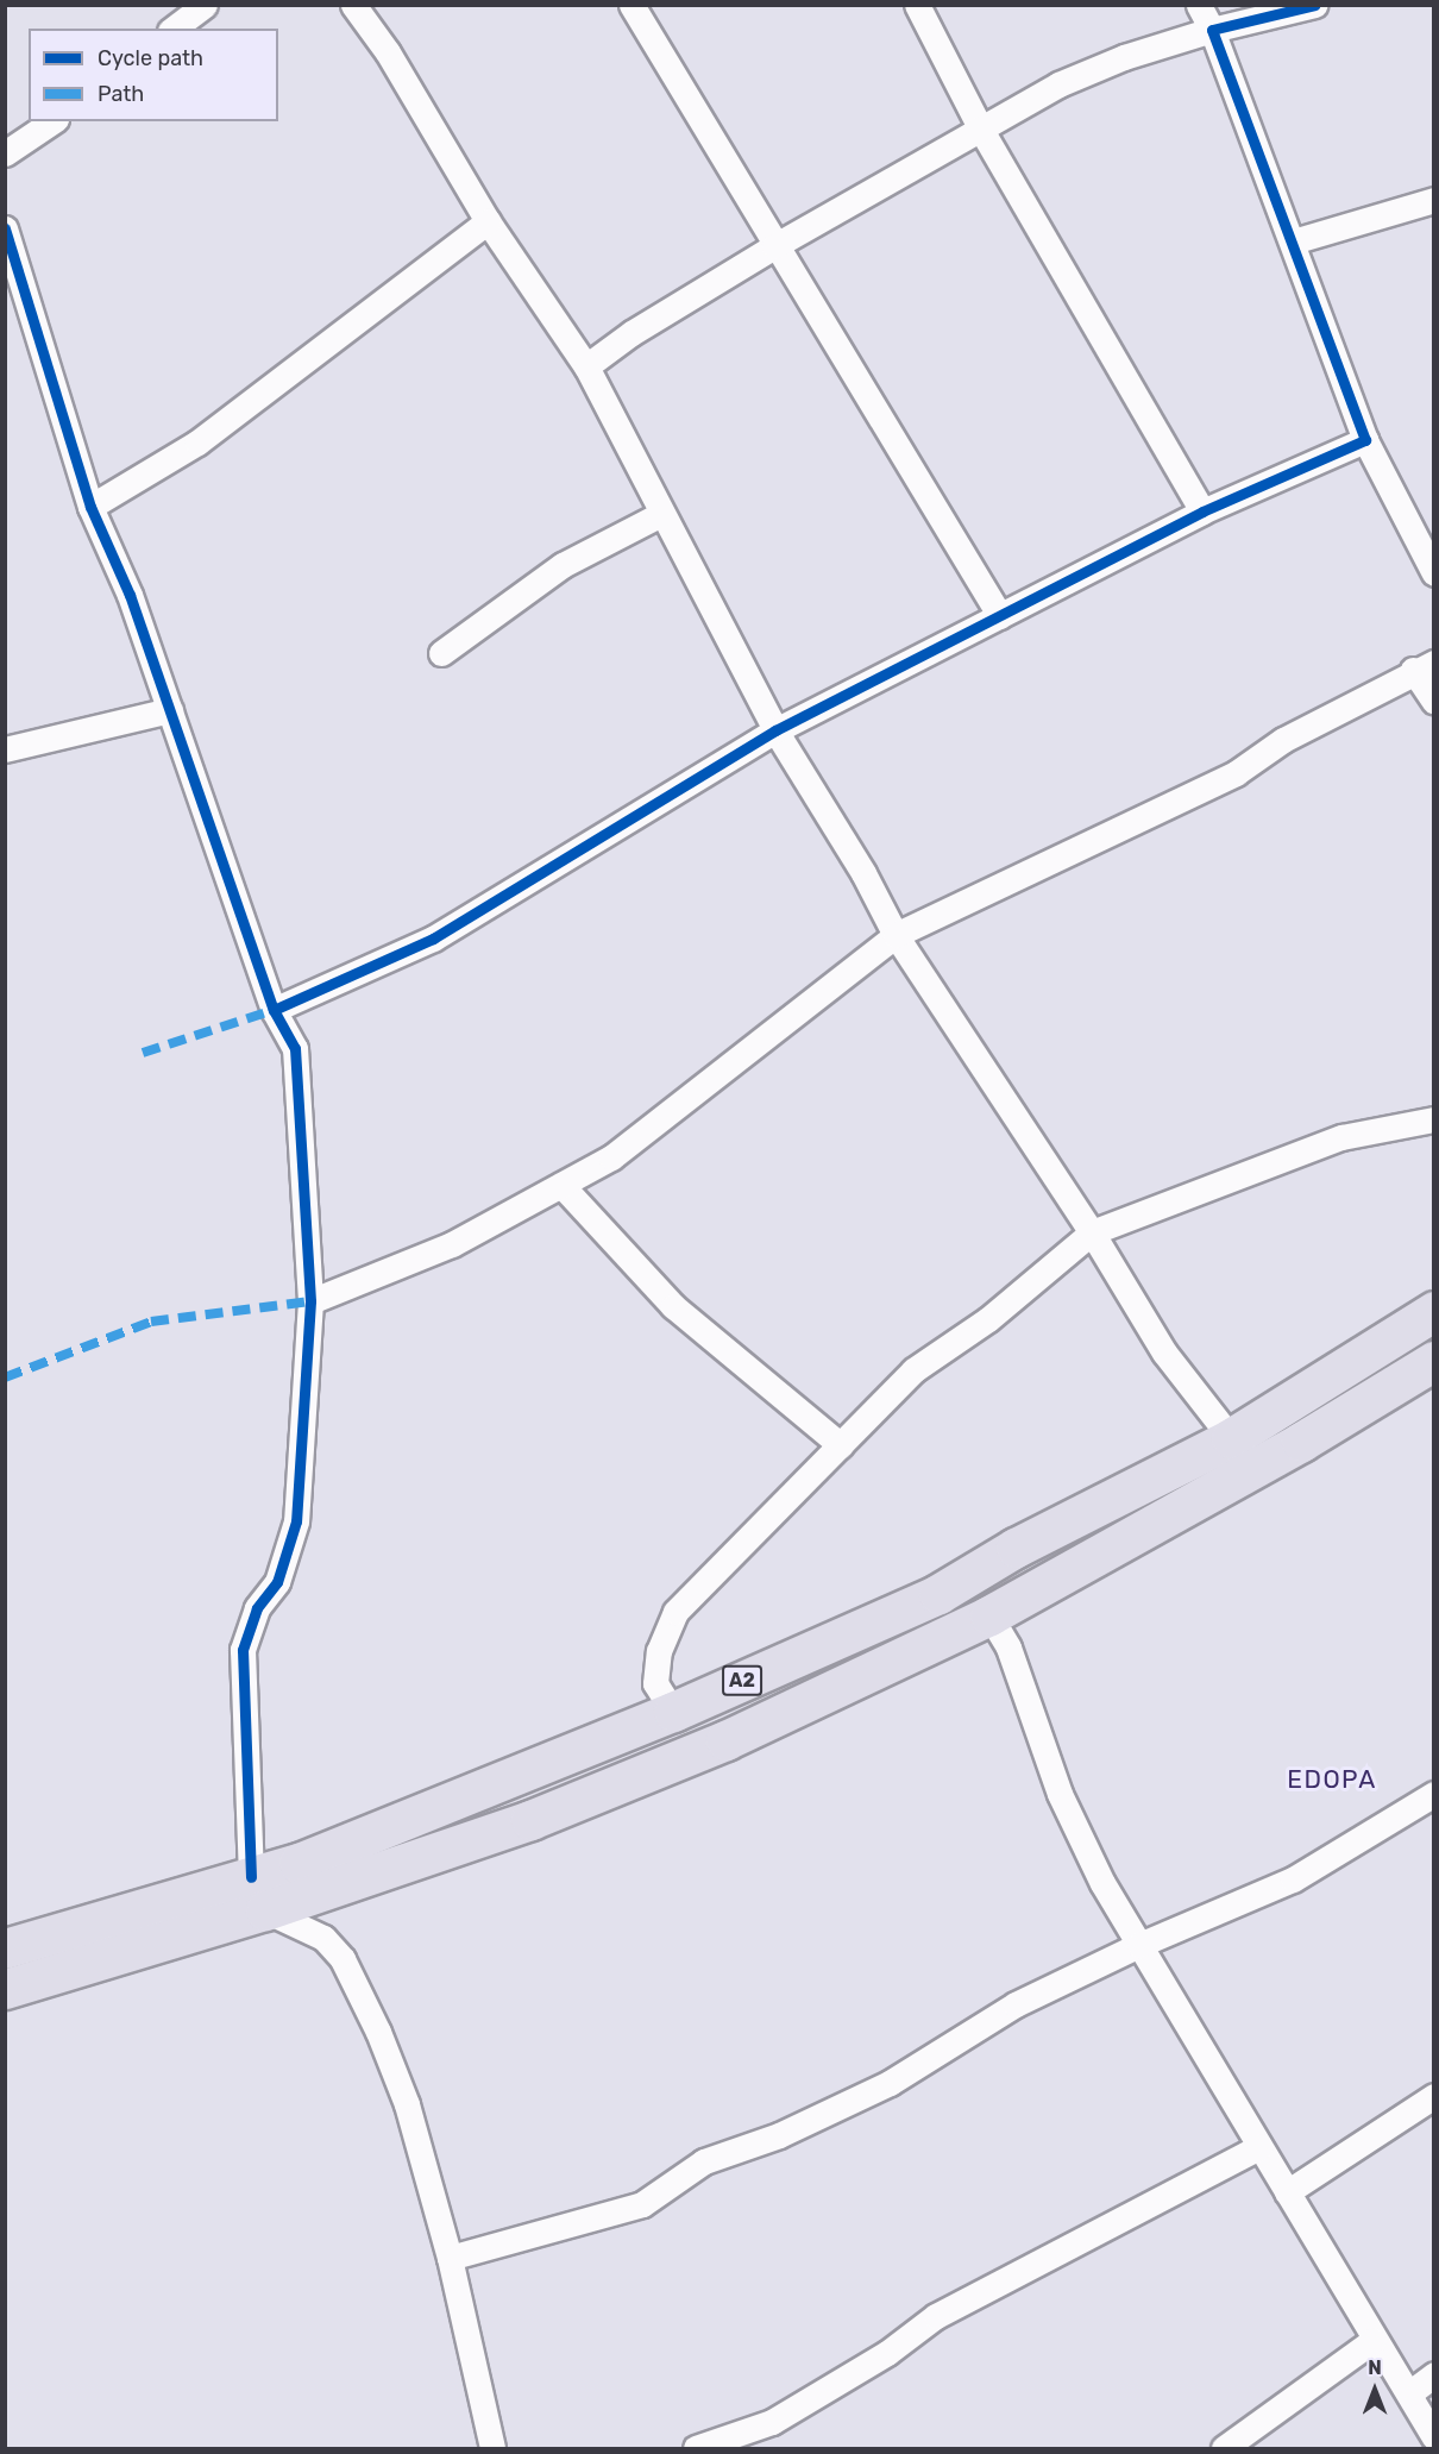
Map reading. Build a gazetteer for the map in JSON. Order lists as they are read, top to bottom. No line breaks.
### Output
{"streets":{"highway":["A2"]},"districts":["EDOPA"],"legend":["Cycle path","Path"],"north":"top"}
